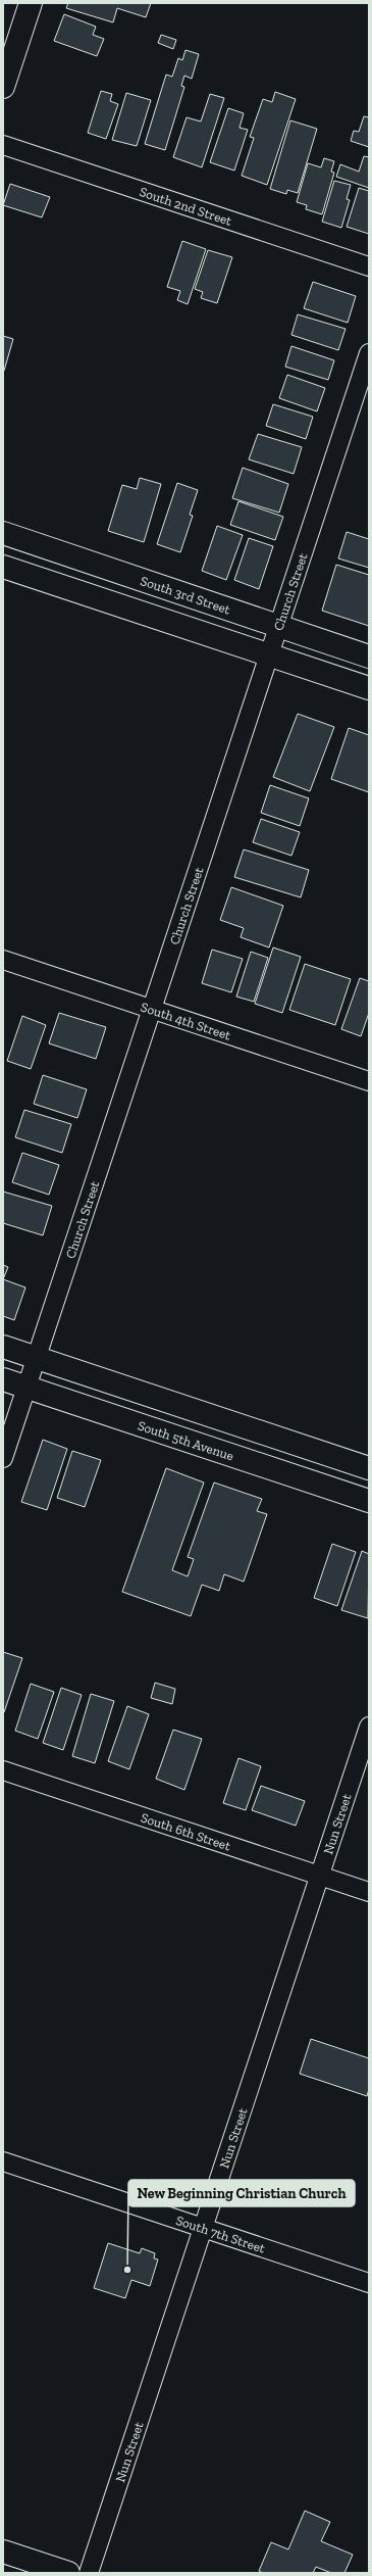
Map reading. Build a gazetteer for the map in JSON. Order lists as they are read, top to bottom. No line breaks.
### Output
{"streets":{"street":["South 2nd Street","Church Street","South 3rd Street","South 4th Street","South 5th Avenue","Nun Street","South 6th Street","South 7th Street"]},"crossings":[["Church Street","South 3rd Street"],["Church Street","South 4th Street"],["Church Street","South 5th Avenue"],["Nun Street","South 6th Street"],["Nun Street","South 7th Street"]],"places":["New Beginning Christian Church"]}
